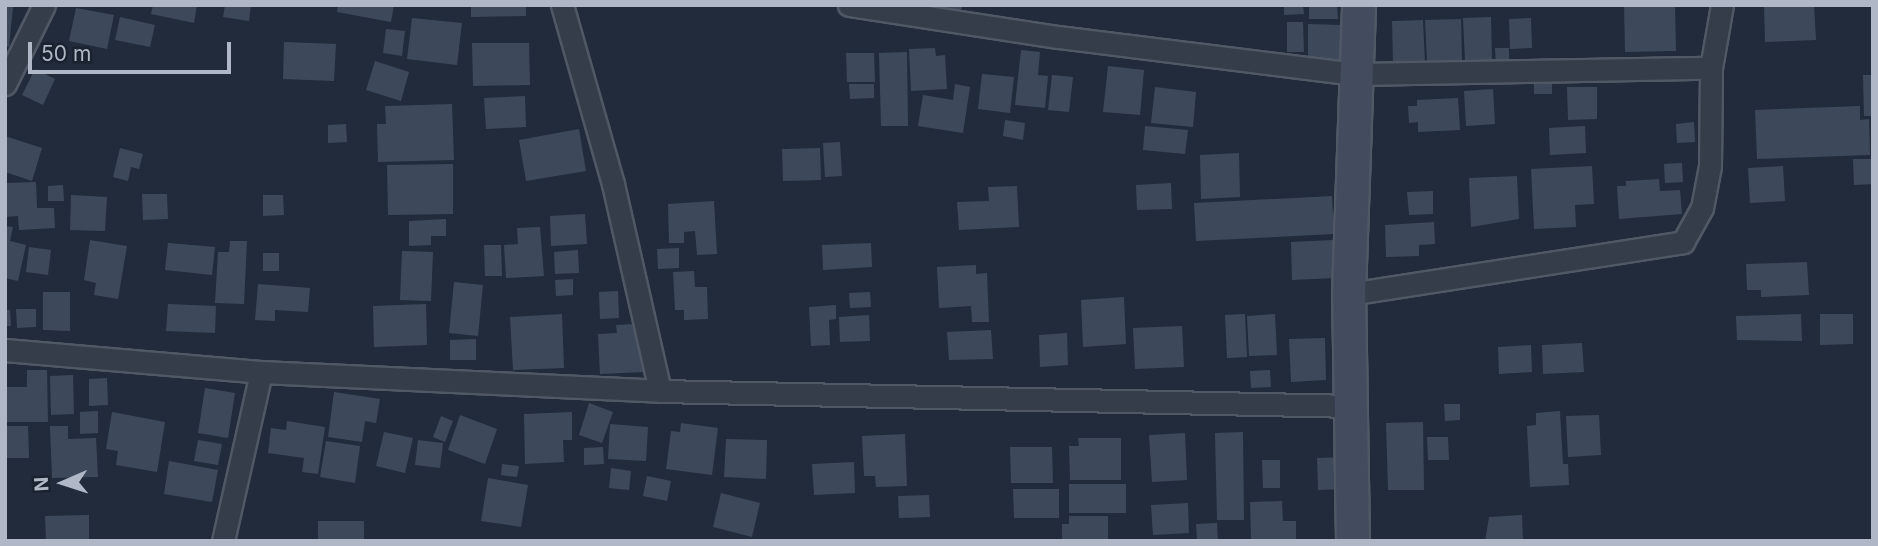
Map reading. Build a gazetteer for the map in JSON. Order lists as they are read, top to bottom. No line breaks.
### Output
{"scale_bar":"50 m","north":"left"}
